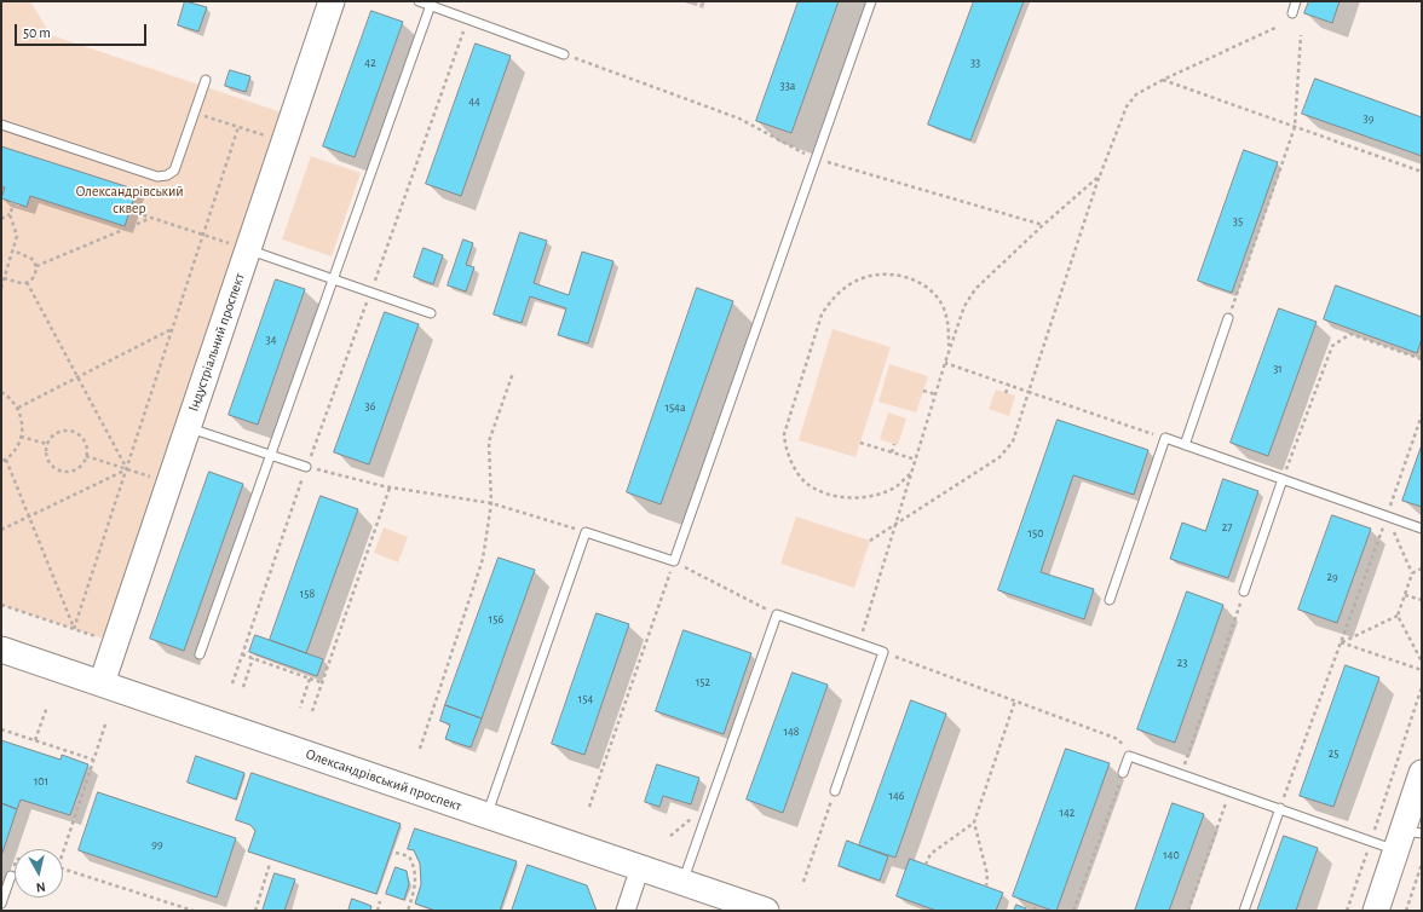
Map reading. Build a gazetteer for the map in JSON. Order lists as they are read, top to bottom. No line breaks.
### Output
{"streets":{"street":["Індустріальний проспект","Олександрівський проспект"]},"crossings":[["Індустріальний проспект","Олександрівський проспект"]],"parks":["Олександрівський сквер"],"house_numbers":["42","33","33а","44","39","35","34","31","36","154а","27","150","29","158","156","23","152","154","148","25","101","146","142","99","140"],"scale_bar":"50 m","north":"bottom"}
